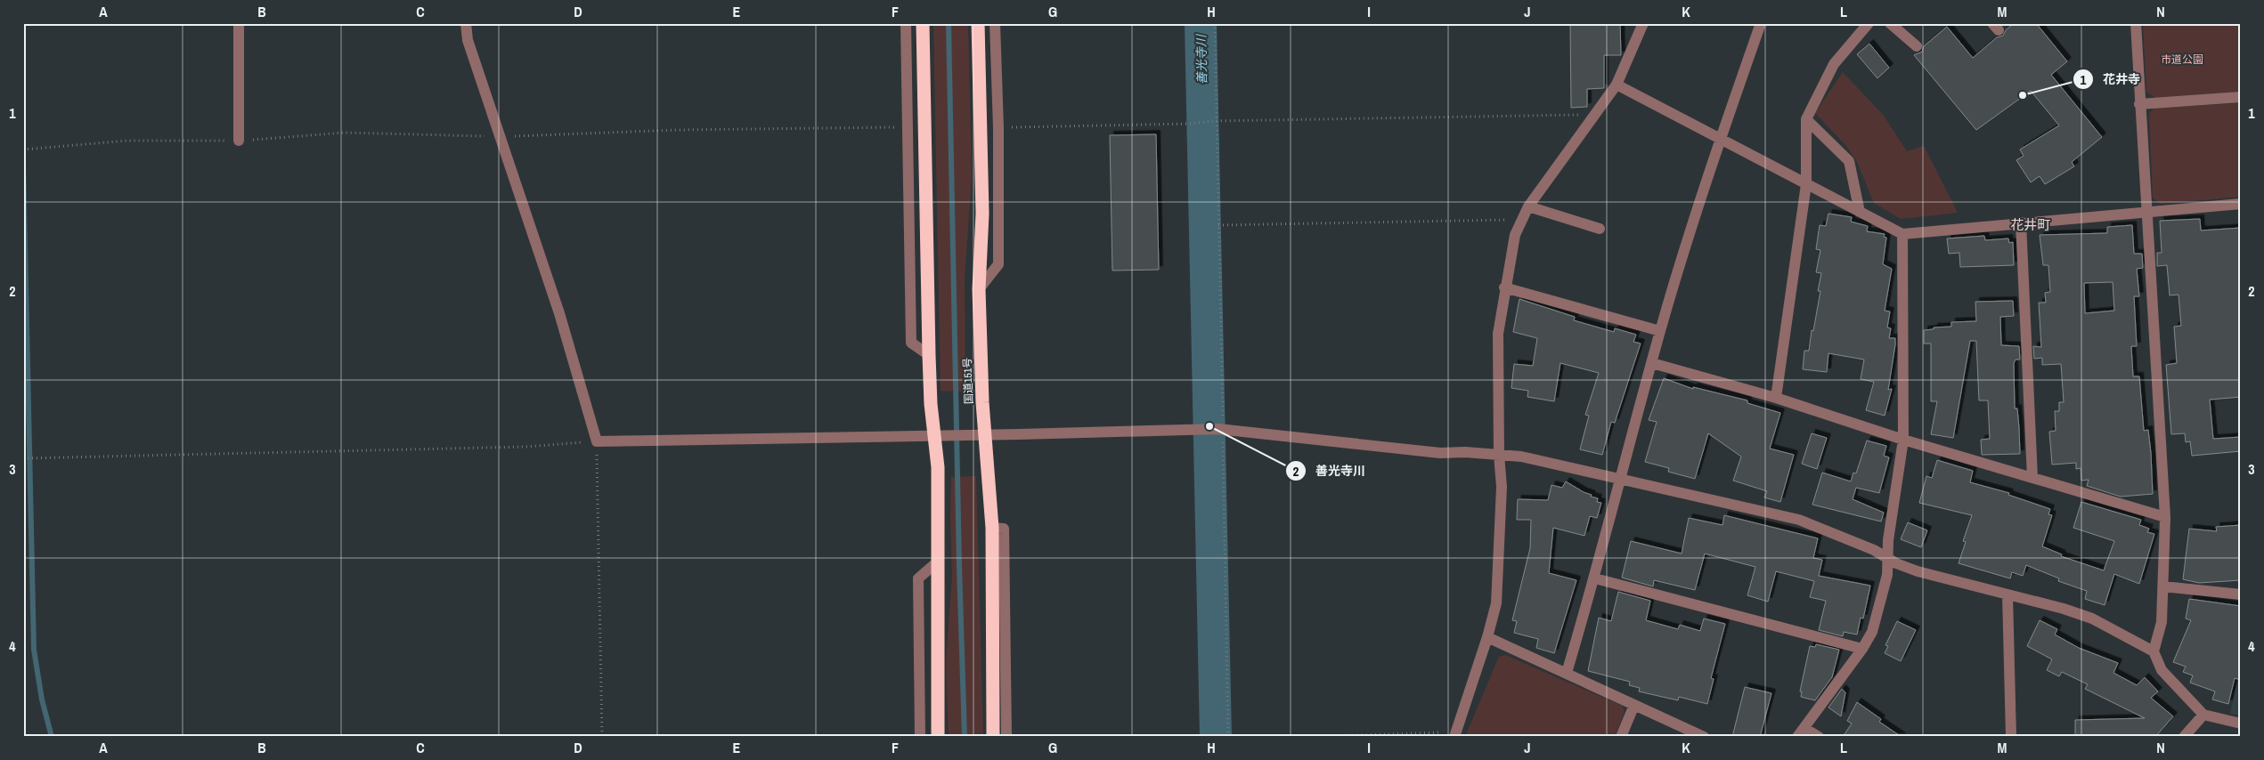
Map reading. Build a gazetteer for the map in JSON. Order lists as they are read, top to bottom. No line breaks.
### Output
{"streets":{"highway":["国道151号"]},"districts":["花井町"],"water":["善光寺川"],"parks":["市道公園"],"places":["花井寺","善光寺川"],"grid":{"columns":["A","B","C","D","E","F","G","H","I","J","K","L","M","N"],"rows":["1","2","3","4"]}}
